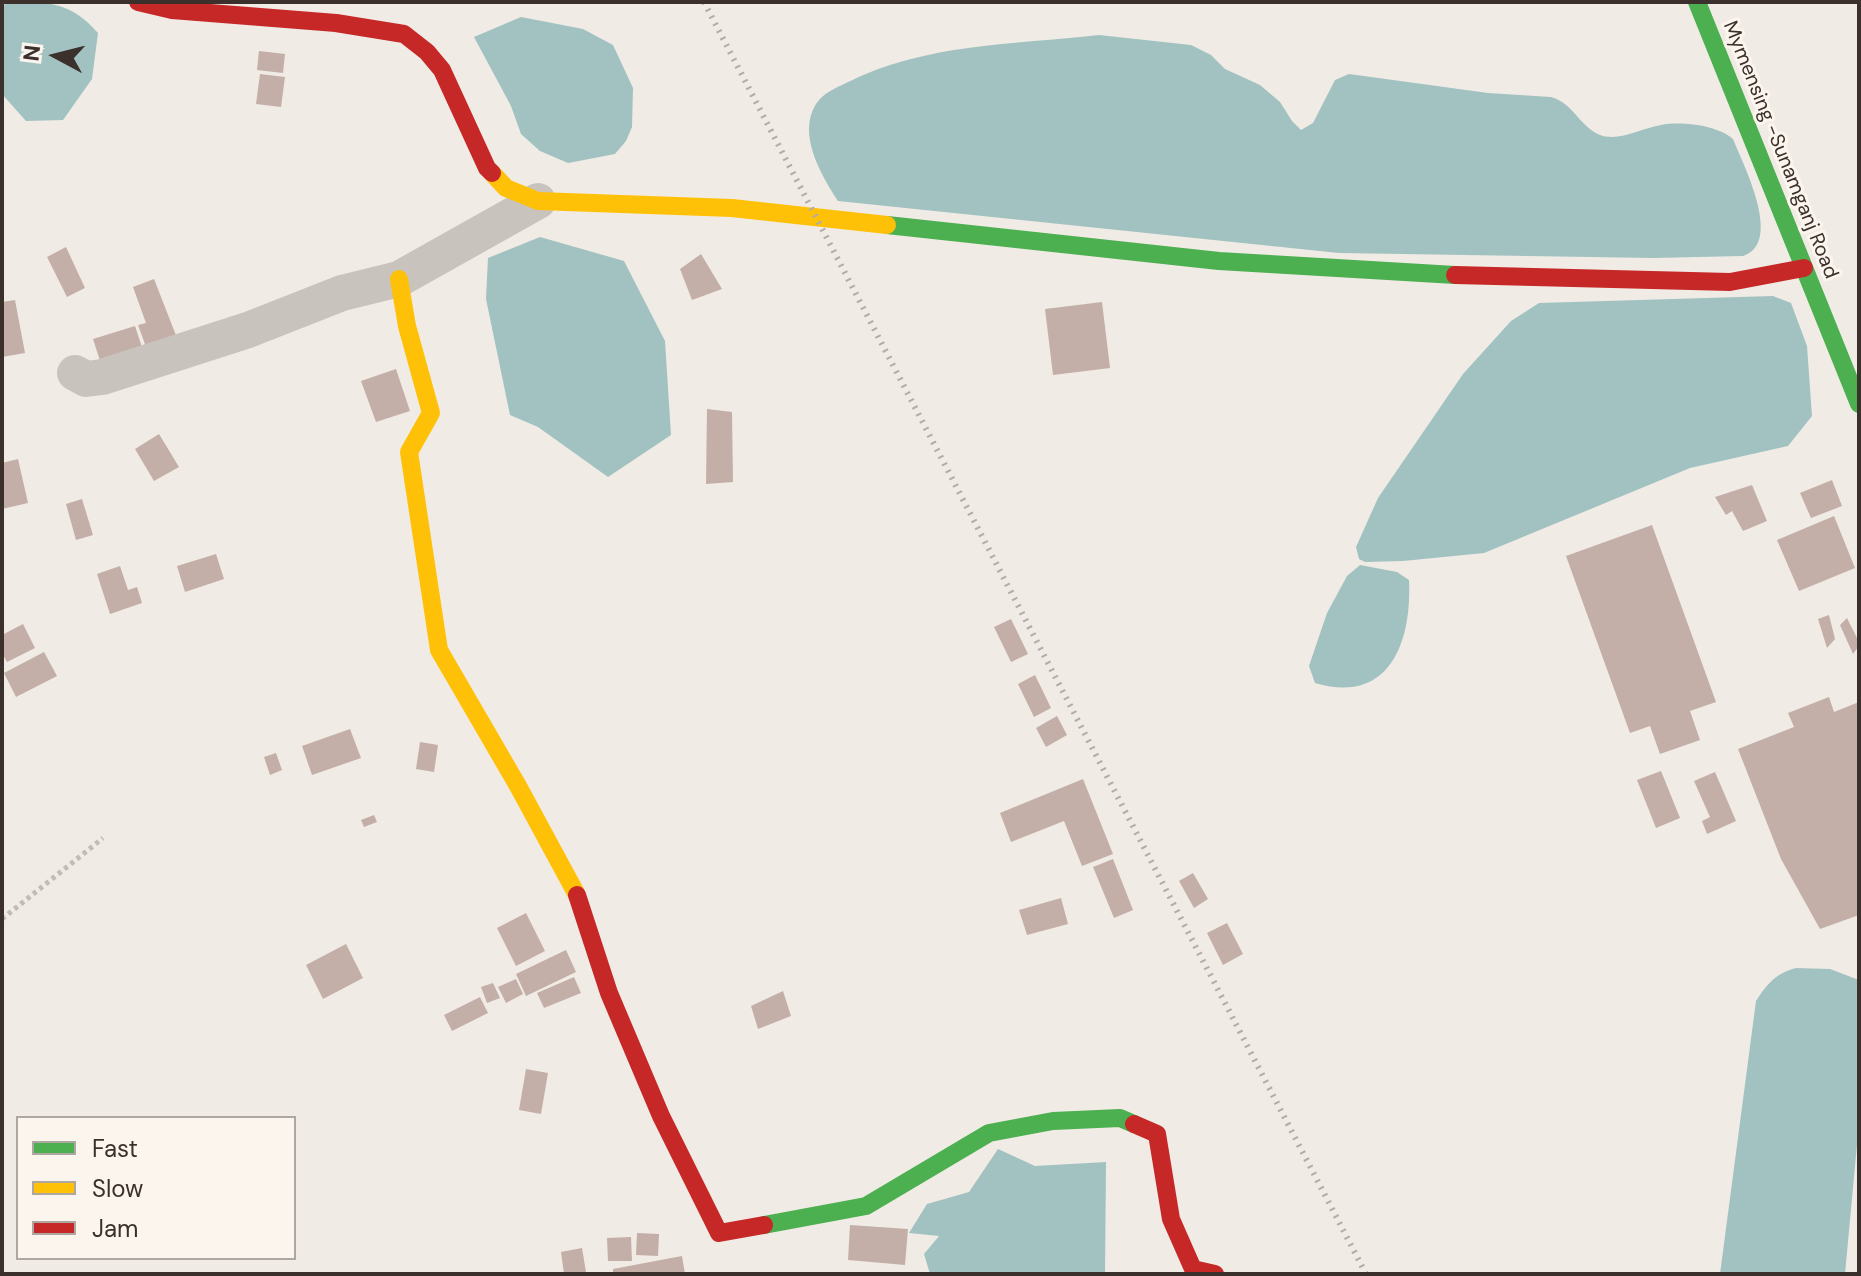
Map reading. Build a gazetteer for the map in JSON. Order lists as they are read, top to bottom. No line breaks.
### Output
{"streets":{"street":["Mymensing -Sunamganj Road"]},"legend":["Fast","Slow","Jam"],"north":"left"}
